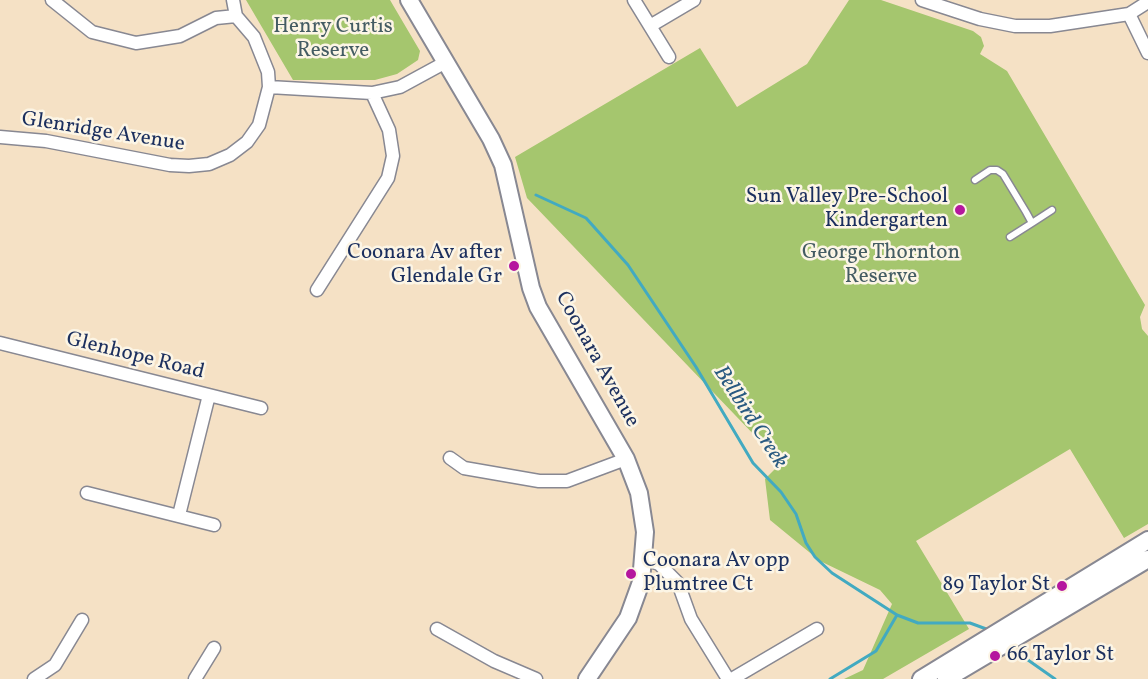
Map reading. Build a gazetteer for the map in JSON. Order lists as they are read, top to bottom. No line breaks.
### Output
{"streets":{"street":["Glenridge Avenue","Glenhope Road","Coonara Avenue"]},"water":["Bellbird Creek"],"parks":["Henry Curtis Reserve","George Thornton Reserve"],"places":["Sun Valley Pre-School Kindergarten","Coonara Av after Glendale Gr","Coonara Av opp Plumtree Ct","89 Taylor St","66 Taylor St"]}
